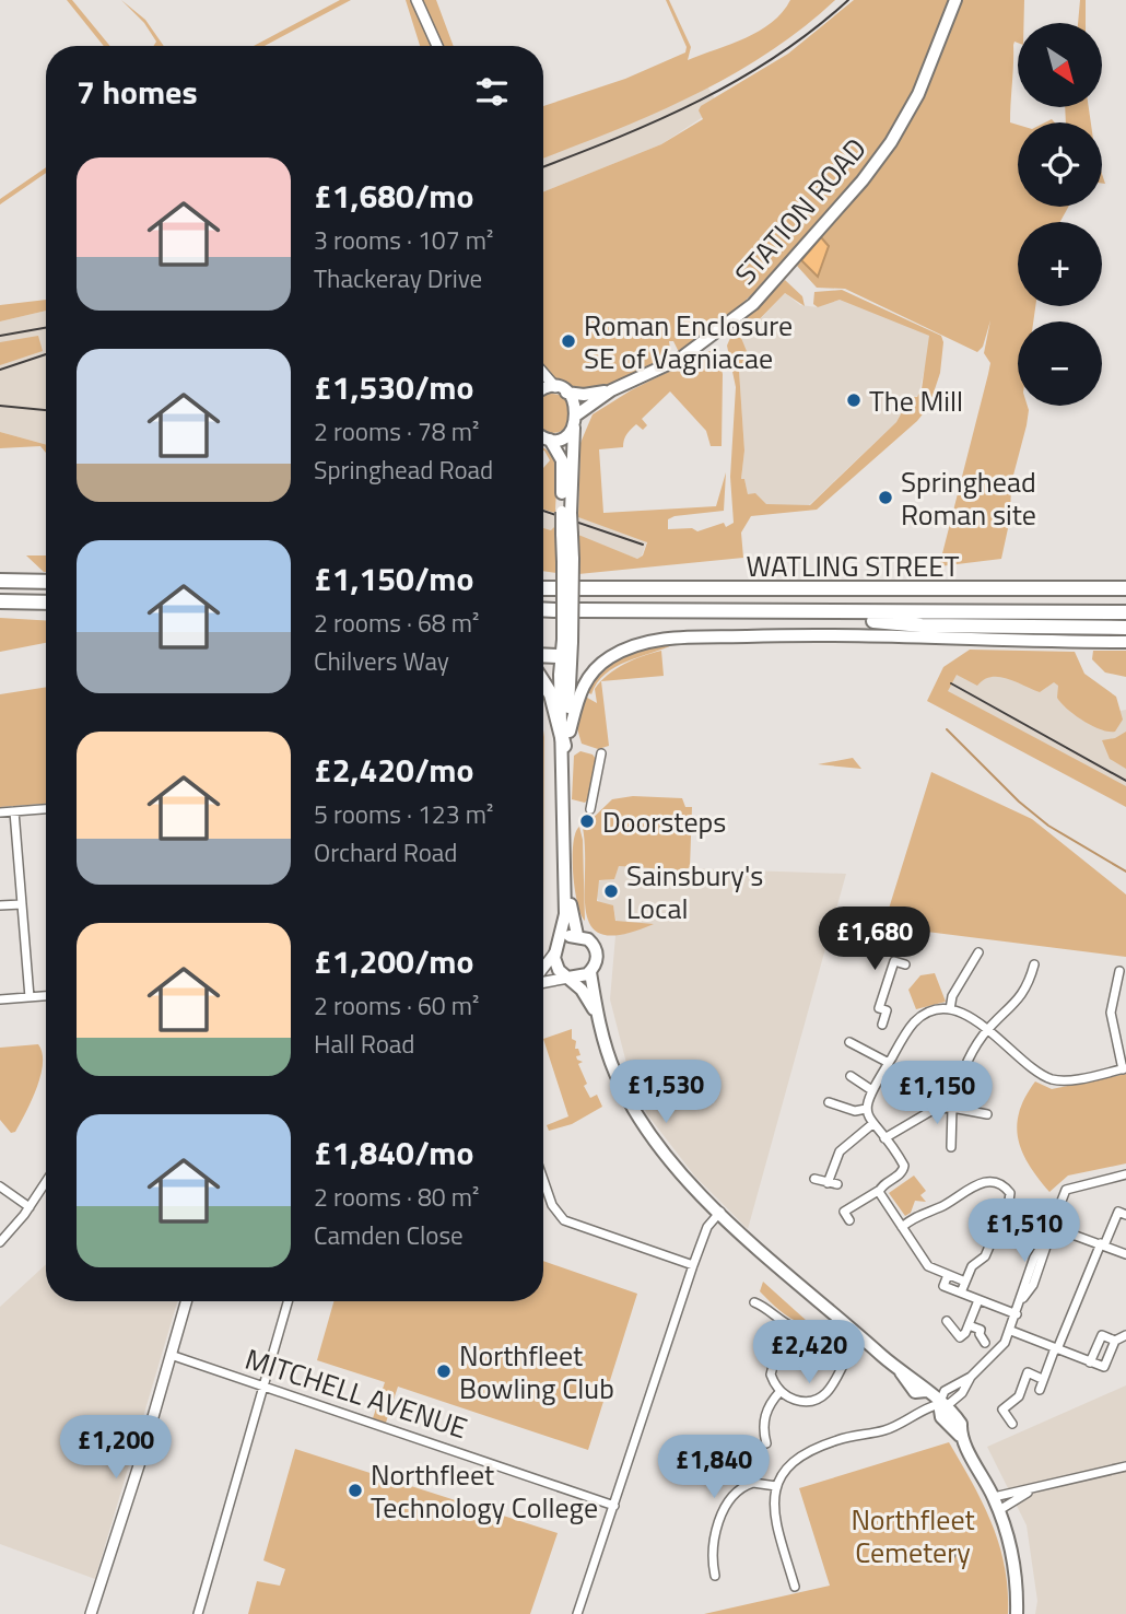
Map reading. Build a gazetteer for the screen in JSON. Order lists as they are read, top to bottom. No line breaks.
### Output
{"streets":{"highway":["WATLING STREET"],"main road":["STATION ROAD"],"street":["MITCHELL AVENUE"]},"parks":["Northfleet Cemetery"],"places":["Roman Enclosure SE of Vagniacae","The Mill","Springhead Roman site","Doorsteps","Sainsbury's Local","Northfleet Bowling Club","Northfleet Technology College"],"north":"bottom right","page":{"map_buttons":["+","−"],"heading":"7 homes","list":[{"name":"£1,680/mo","note":"3 rooms · 107 m² · Thackeray Drive"},{"name":"£1,530/mo","note":"2 rooms · 78 m² · Springhead Road"},{"name":"£1,150/mo","note":"2 rooms · 68 m² · Chilvers Way"},{"name":"£2,420/mo","note":"5 rooms · 123 m² · Orchard Road"},{"name":"£1,200/mo","note":"2 rooms · 60 m² · Hall Road"},{"name":"£1,840/mo","note":"2 rooms · 80 m² · Camden Close"}],"price":["£1,680","£1,530","£1,150","£1,510","£2,420","£1,200","£1,840"]}}
